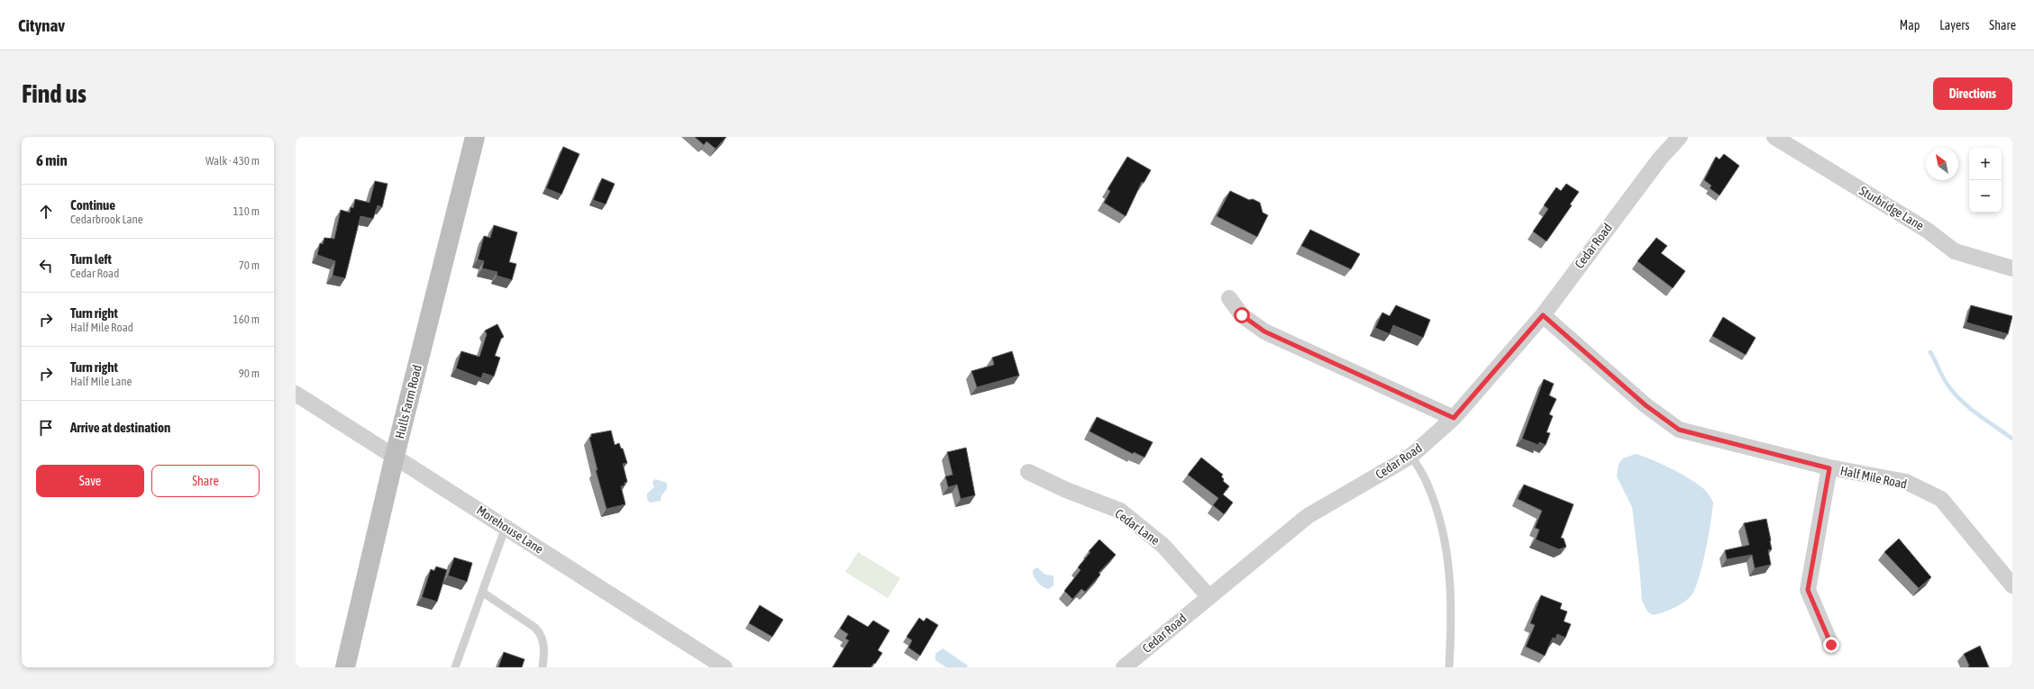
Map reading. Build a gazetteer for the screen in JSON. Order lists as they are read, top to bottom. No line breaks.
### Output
{"streets":{"main road":["Hulls Farm Road"],"street":["Sturbridge Lane","Cedar Road","Half Mile Road","Cedar Lane","Morehouse Lane"]},"crossings":[["Cedar Road","Half Mile Road"],["Cedar Road","Cedar Lane"],["Hulls Farm Road","Morehouse Lane"]],"north":"top left","page":{"header":"Citynav","nav":["Map","Layers","Share"],"buttons":["Directions",["Save","Share"]],"title":"Find us","heading":["6 min","Walk · 430 m"],"map_buttons":["+","−"],"list":[["Continue","Cedarbrook Lane","110 m"],["Turn left","Cedar Road","70 m"],["Turn right","Half Mile Road","160 m"],["Turn right","Half Mile Lane","90 m"],"Arrive at destination"]}}
